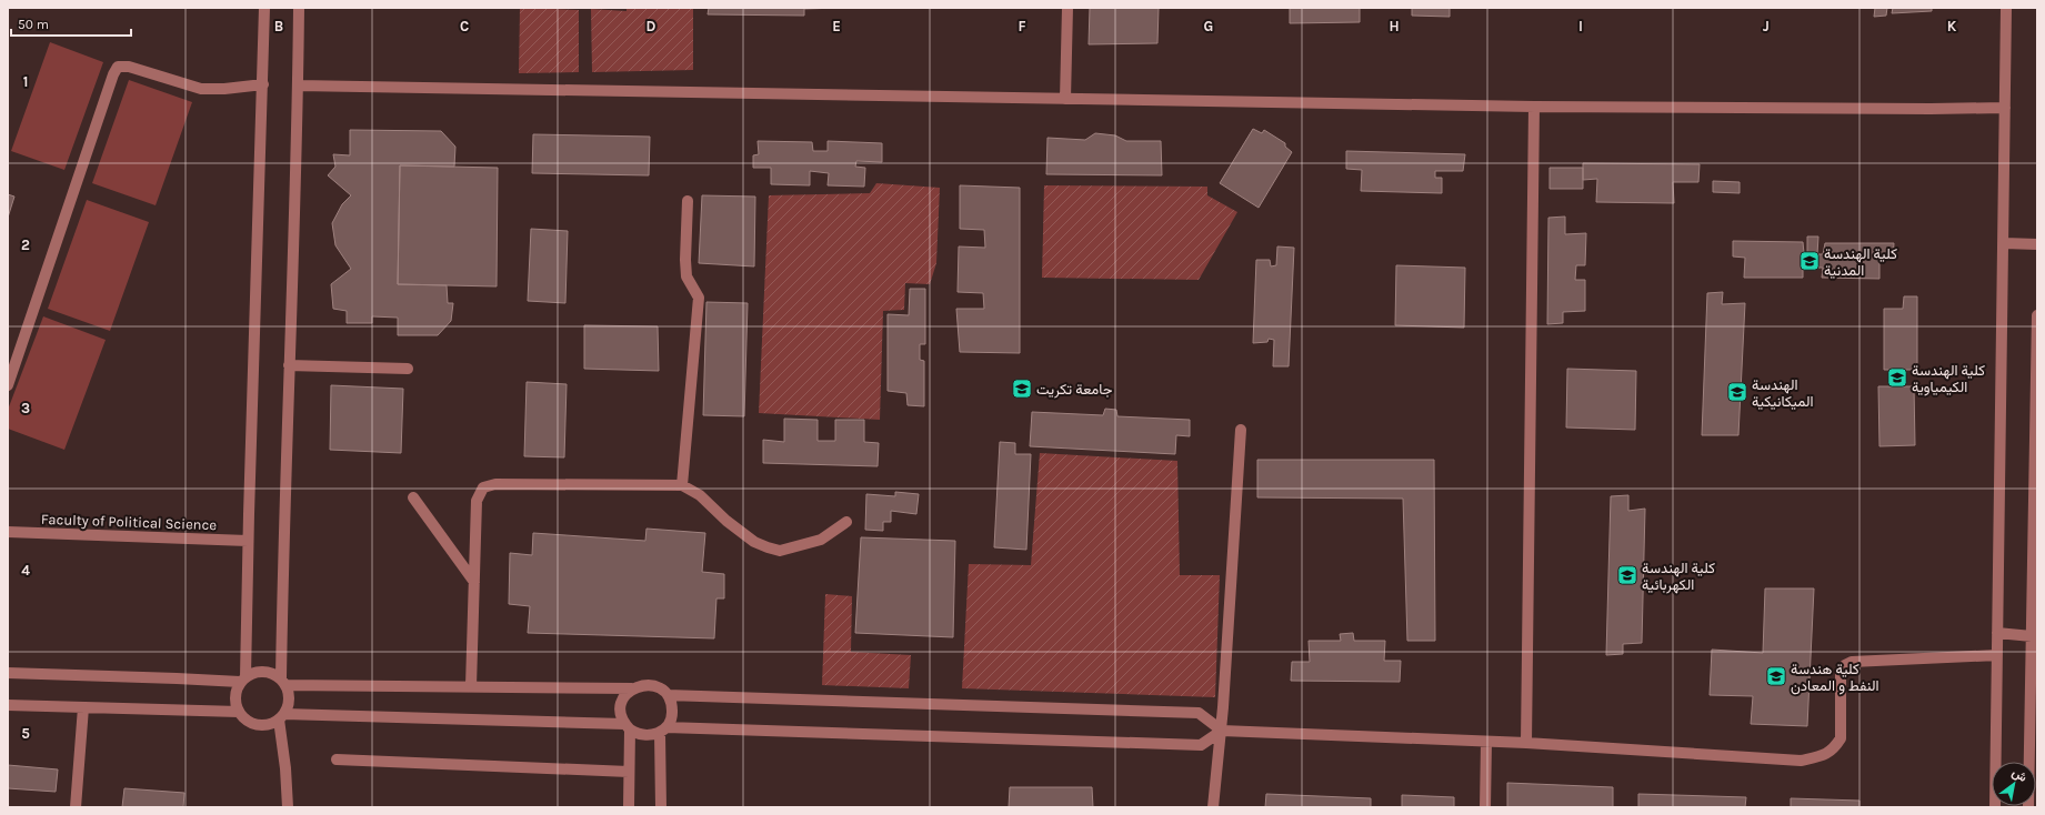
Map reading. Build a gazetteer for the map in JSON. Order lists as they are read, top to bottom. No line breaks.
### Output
{"streets":{"street":["Faculty of Political Science"]},"places":{"school or university":["كلية الهندسة المدنية","كلية الهندسة الكيمياوية","جامعة تكريت","الهندسة الميكانيكية","كلية الهندسة الكهربائية","كلية هندسة النفط و المعادن"]},"scale_bar":"50 m","north":"top right","grid":{"columns":["B","C","D","E","F","G","H","I","J","K"],"rows":["1","2","3","4","5"]}}
